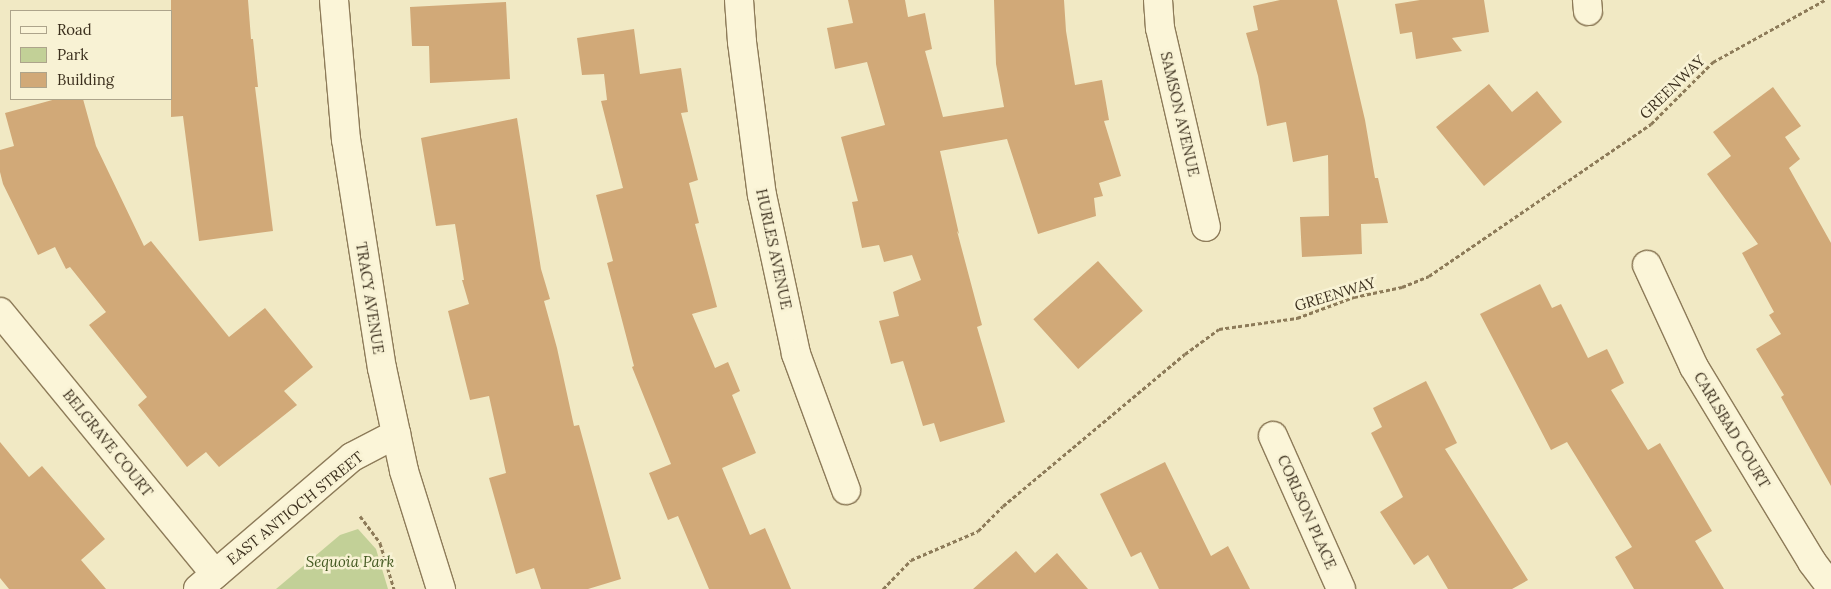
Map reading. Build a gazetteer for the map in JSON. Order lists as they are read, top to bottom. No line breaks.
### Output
{"streets":{"street":["SAMSON AVENUE","HURLES AVENUE","TRACY AVENUE","CARLSBAD COURT","BELGRAVE COURT","EAST ANTIOCH STREET","CORLSON PLACE"],"path":["GREENWAY"]},"crossings":[["TRACY AVENUE","EAST ANTIOCH STREET"],["BELGRAVE COURT","EAST ANTIOCH STREET"]],"parks":["Sequoia Park"],"legend":["Road","Park","Building"]}
